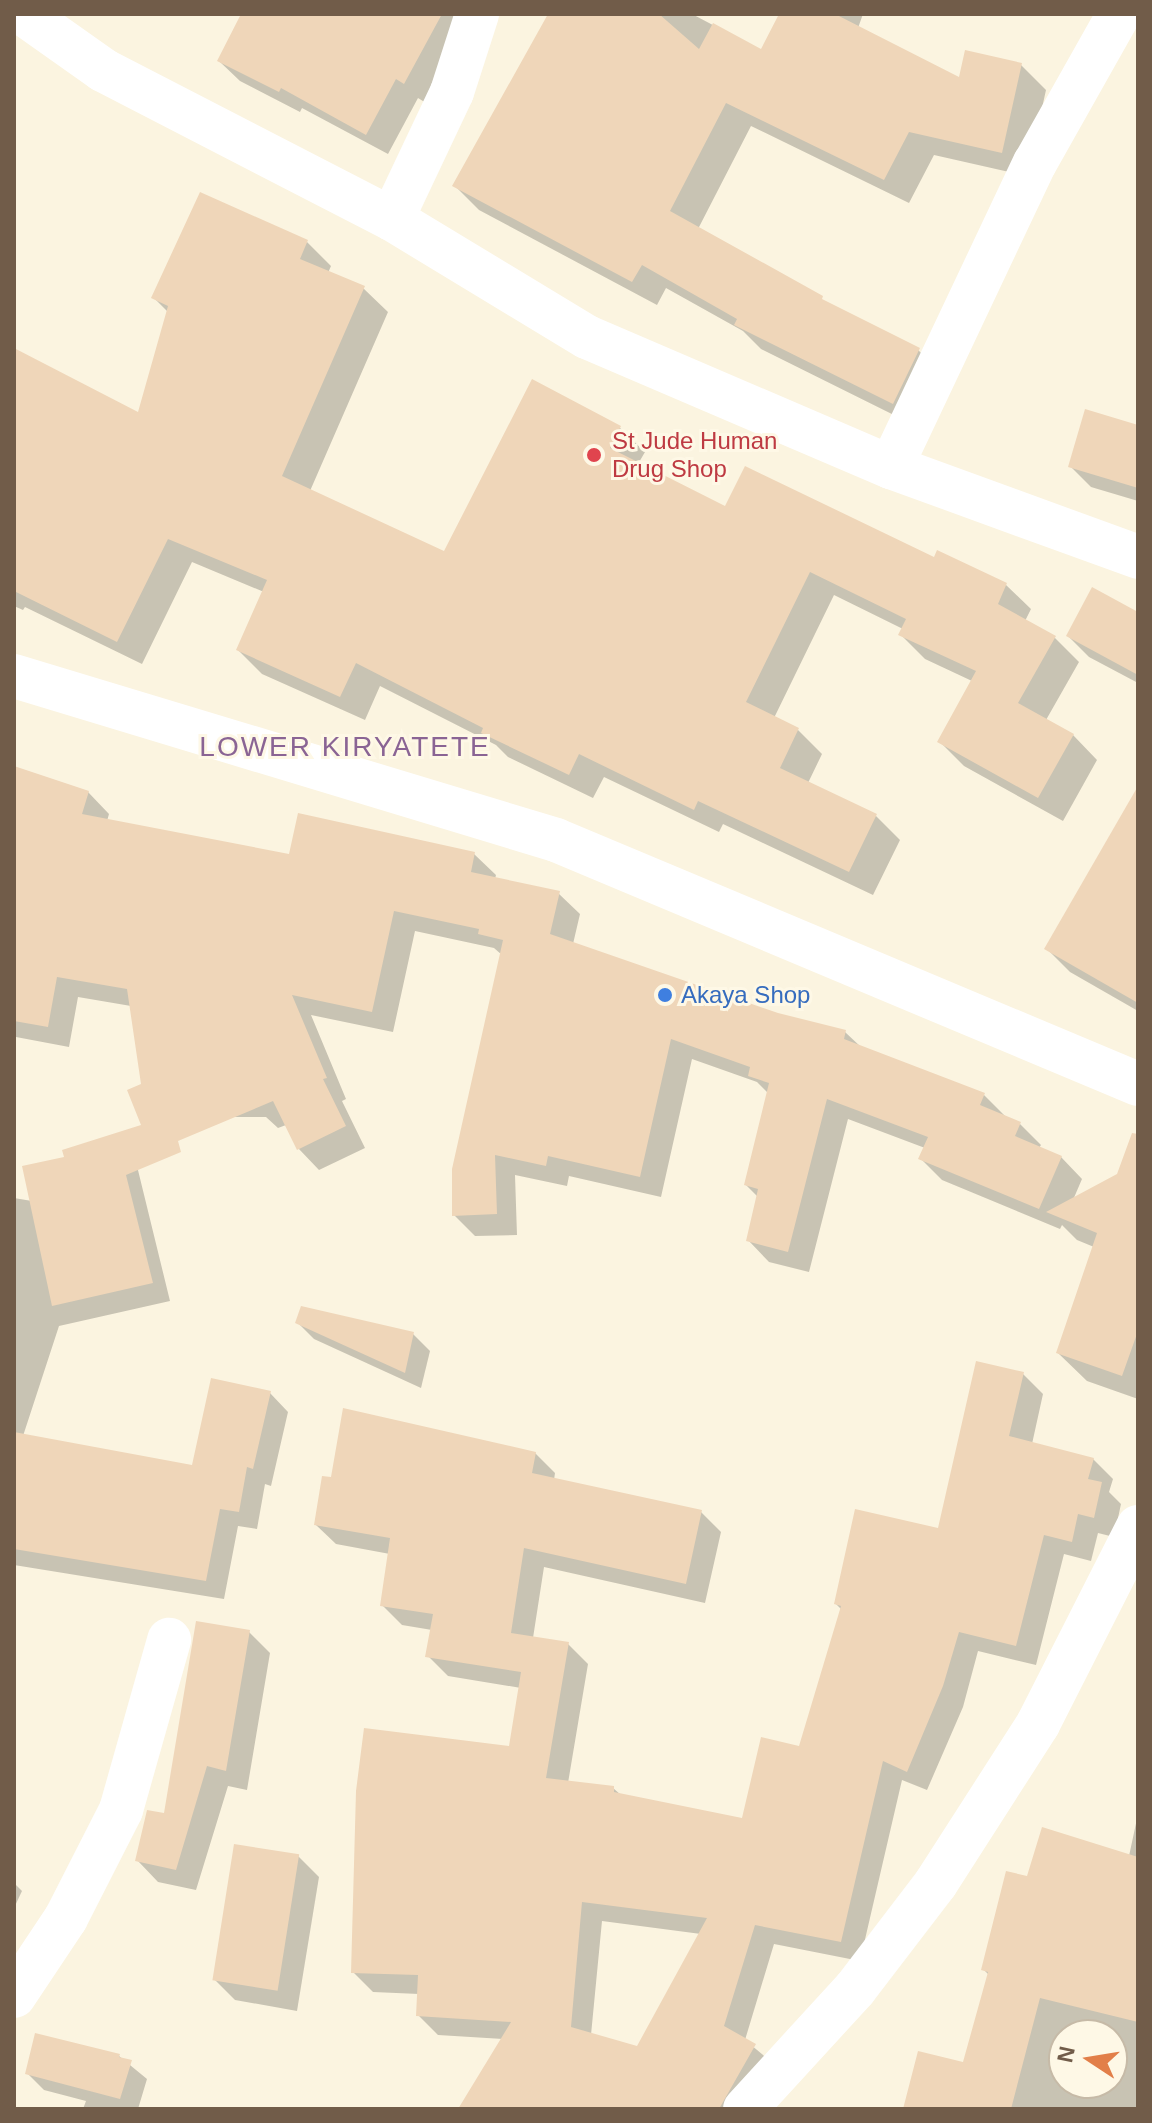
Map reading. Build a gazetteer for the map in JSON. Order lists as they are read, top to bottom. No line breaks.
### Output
{"districts":["LOWER KIRYATETE"],"places":["St Jude Human Drug Shop","Akaya Shop"],"north":"left"}
